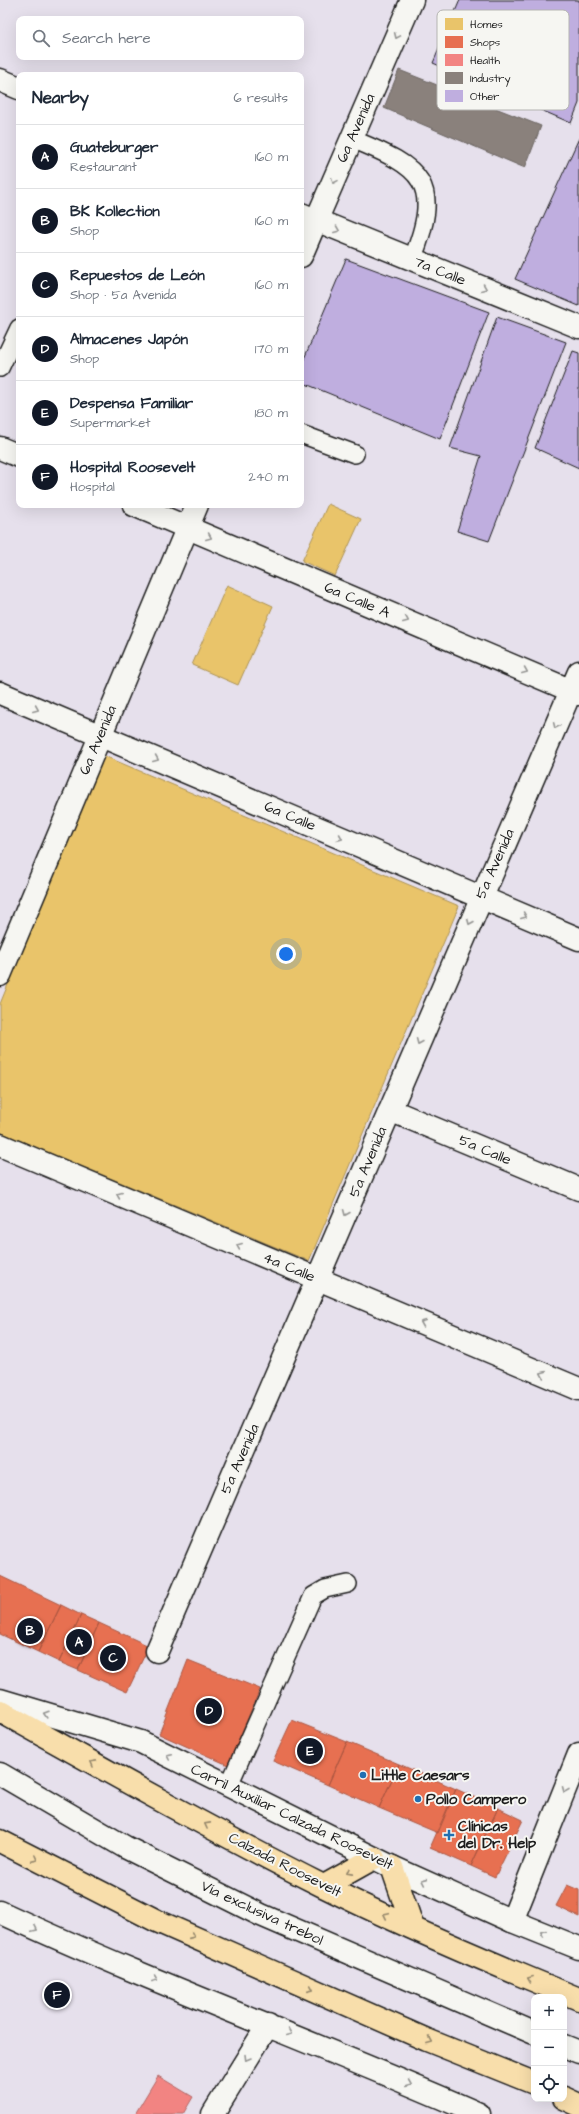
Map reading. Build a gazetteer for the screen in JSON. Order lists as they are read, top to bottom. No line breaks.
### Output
{"streets":{"highway":["Calzada Roosevelt"],"street":["6a Avenida","7a Calle","6a Calle A","6a Calle","5a Avenida","5a Calle","4a Calle","Carril Auxiliar Calzada Roosevelt","Vía exclusiva trebol"]},"crossings":[["6a Avenida","7a Calle"],["6a Avenida","6a Calle A"],["6a Avenida","6a Calle"],["6a Calle A","5a Avenida"],["6a Calle","5a Avenida"],["5a Avenida","5a Calle"],["5a Avenida","4a Calle"]],"one_way":["7a Calle","6a Calle A","6a Calle","5a Avenida","4a Calle"],"places":{"other":["Little Caesars","Pollo Campero"],"health":["Clínicas del Dr. Help"]},"legend":["Homes","Shops","Health","Industry","Other"],"page":{"search":"Search here","heading":["Nearby","6 results"],"list":[{"mark":"A","name":"Guateburger","note":"Restaurant","value":"160 m"},{"mark":"B","name":"BK Kollection","note":"Shop","value":"160 m"},{"mark":"C","name":"Repuestos de León","note":"Shop · 5a Avenida","value":"160 m"},{"mark":"D","name":"Almacenes Japón","note":"Shop","value":"170 m"},{"mark":"E","name":"Despensa Familiar","note":"Supermarket","value":"180 m"},{"mark":"F","name":"Hospital Roosevelt","note":"Hospital","value":"240 m"}],"pins":["B","A","C","D","E","F"],"map_buttons":["+","−"]}}
